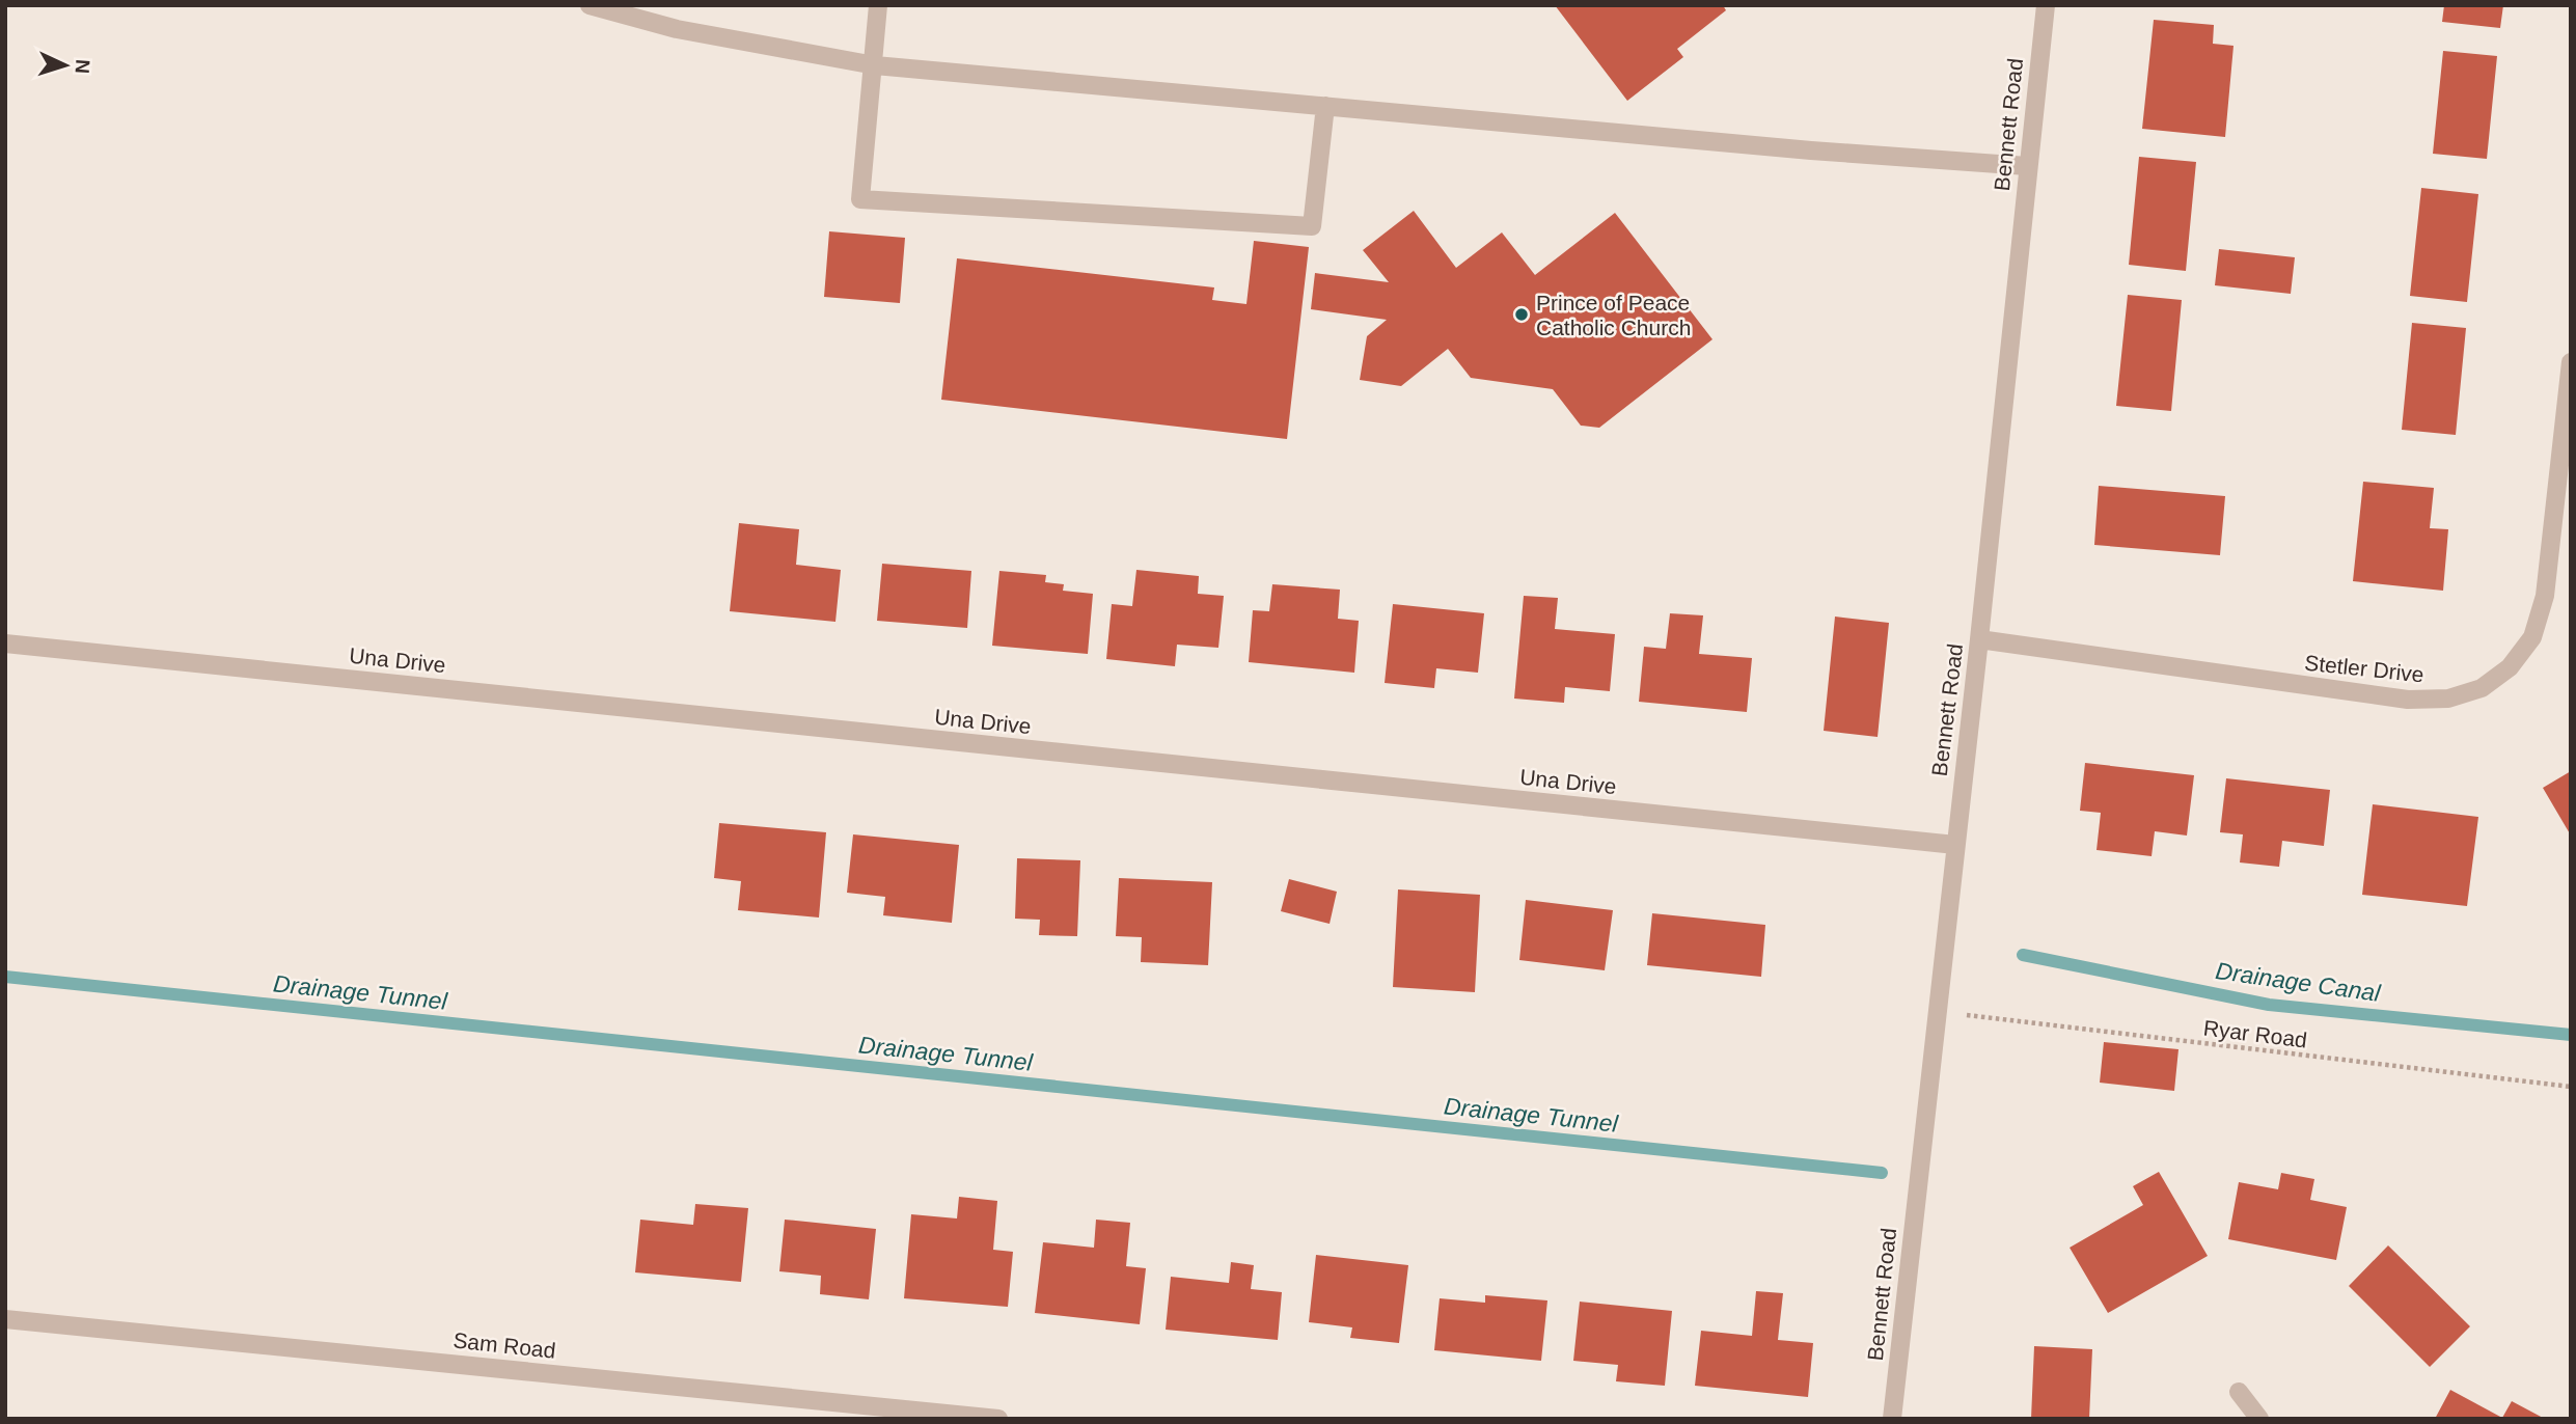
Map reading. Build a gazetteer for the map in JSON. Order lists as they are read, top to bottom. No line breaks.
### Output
{"streets":{"street":["Bennett Road","Una Drive","Stetler Drive","Sam Road"],"path":["Ryar Road"]},"crossings":[["Bennett Road","Una Drive"],["Bennett Road","Stetler Drive"],["Bennett Road","Ryar Road"]],"water":["Drainage Canal","Drainage Tunnel"],"places":["Prince of Peace Catholic Church"],"north":"right"}
